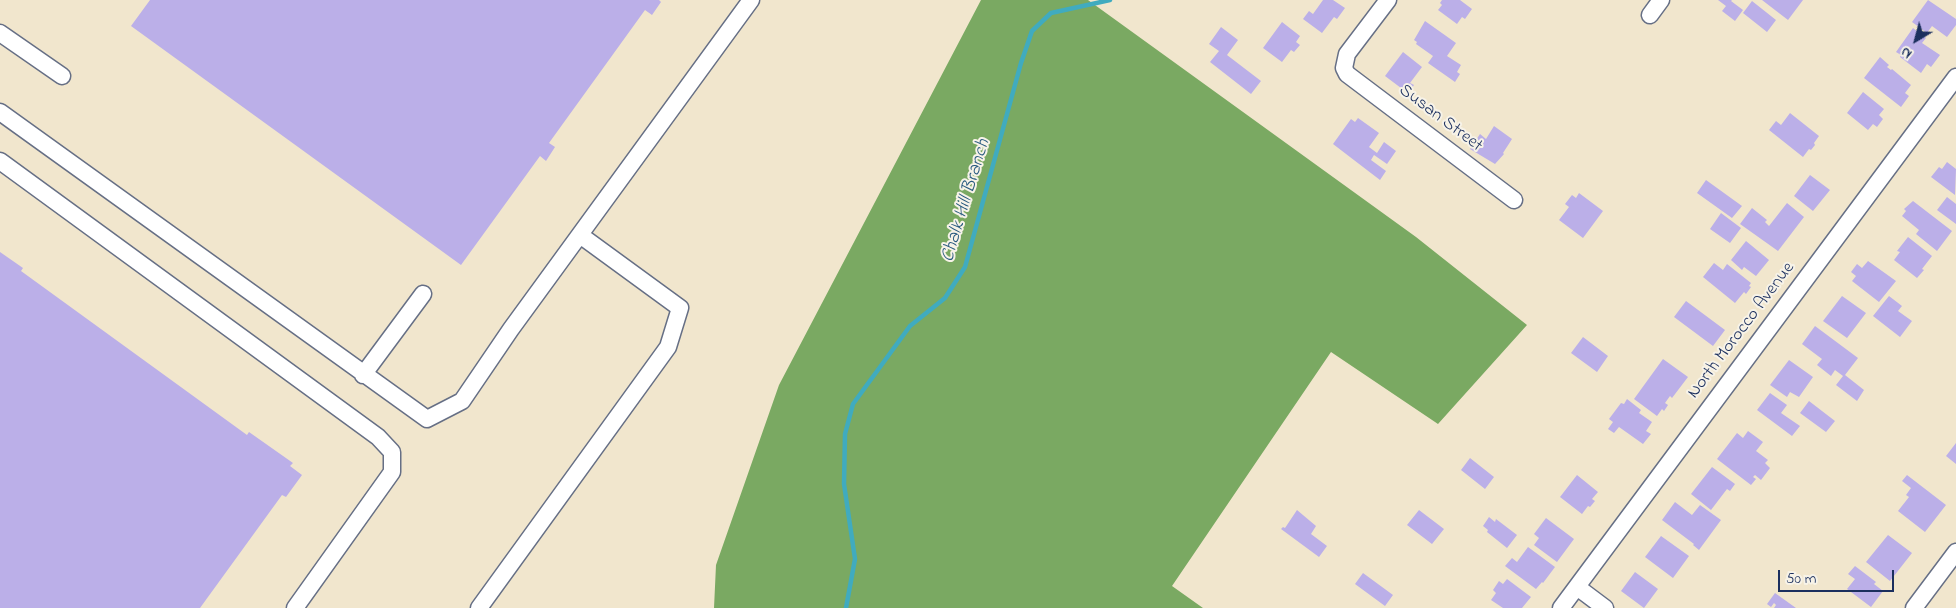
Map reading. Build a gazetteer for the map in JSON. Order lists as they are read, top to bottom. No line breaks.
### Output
{"streets":{"street":["Susan Street","North Morocco Avenue"]},"water":["Chalk Hill Branch"],"scale_bar":"50 m","north":"bottom left"}
